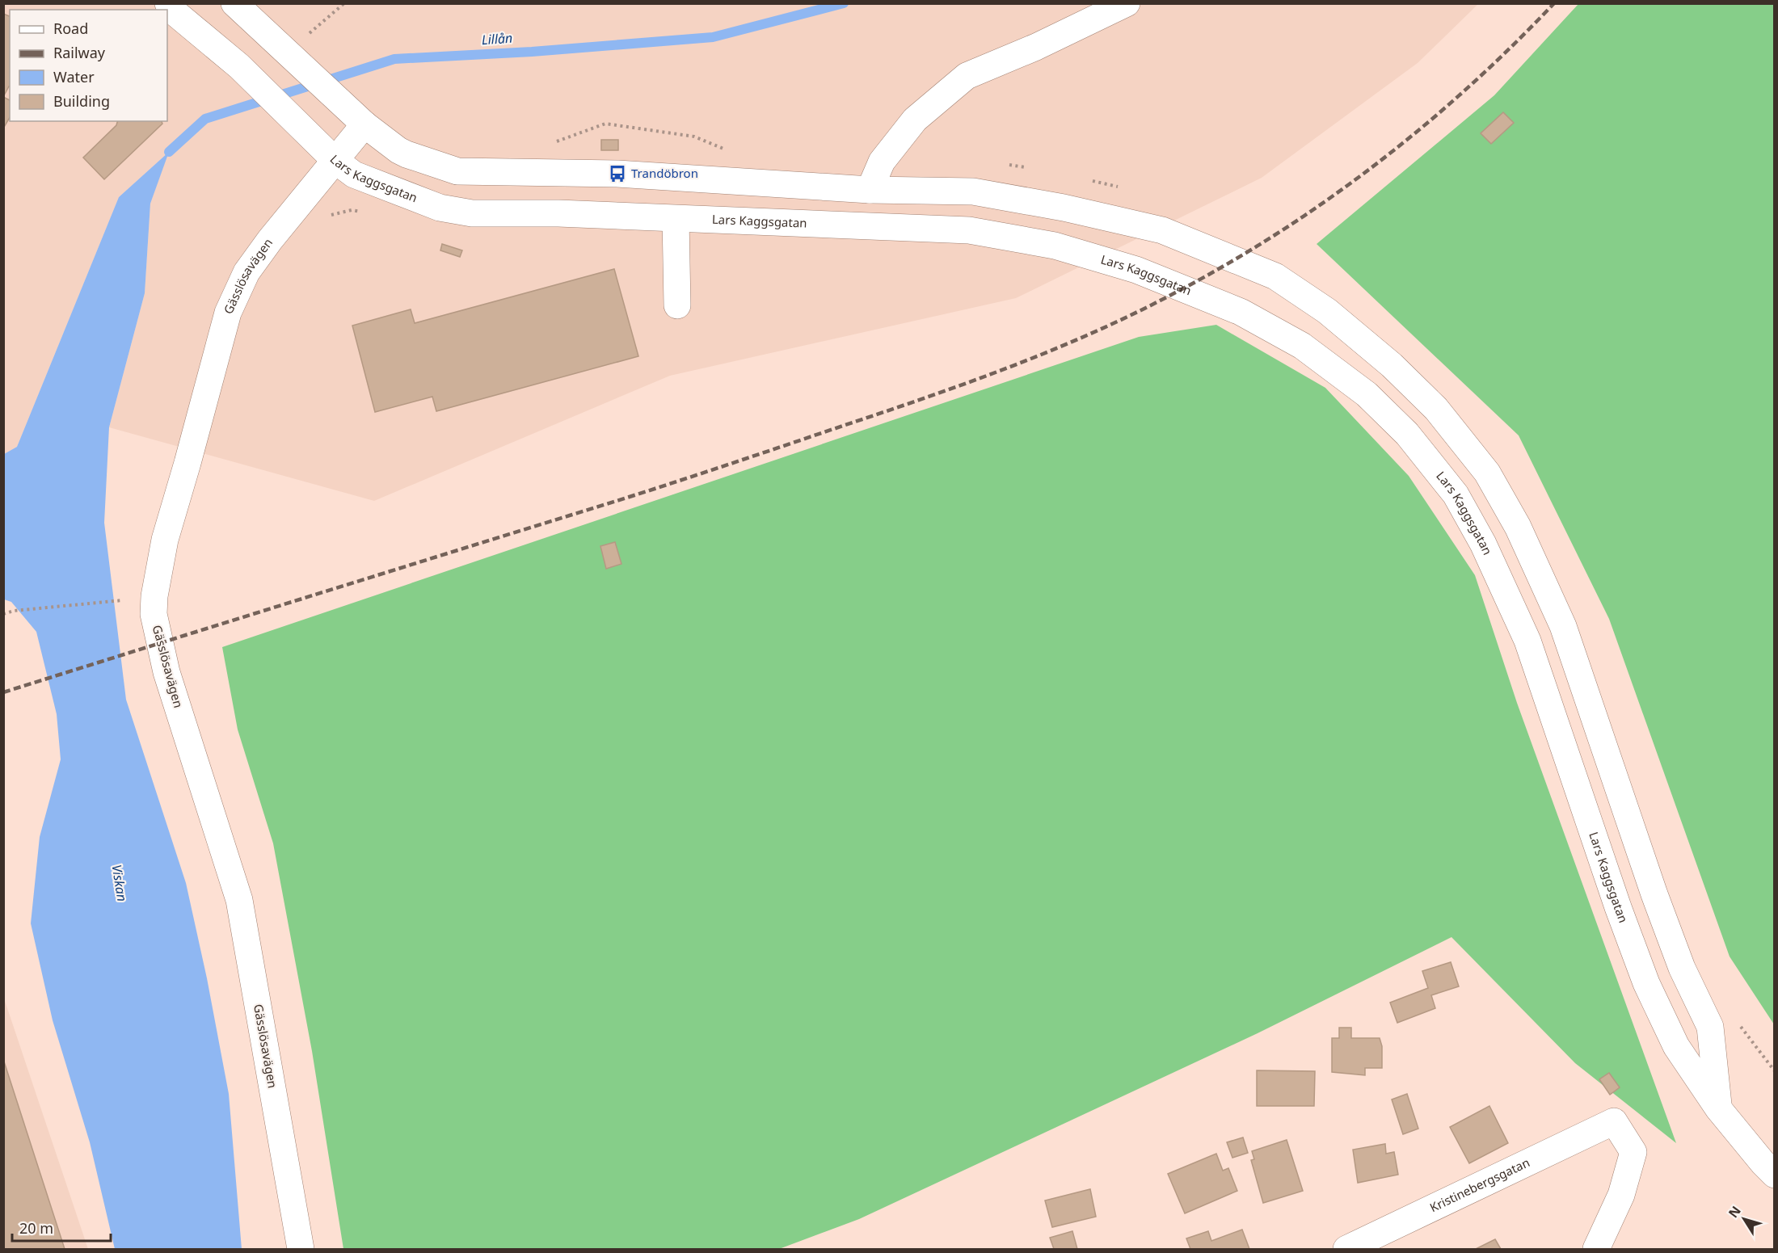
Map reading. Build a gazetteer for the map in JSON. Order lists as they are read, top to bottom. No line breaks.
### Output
{"streets":{"street":["Lars Kaggsgatan","Gässlösavägen","Kristinebergsgatan"]},"crossings":[["Lars Kaggsgatan","Gässlösavägen"]],"water":["Lillån","Viskan"],"places":{"bus stop":["Trandöbron"]},"legend":["Road","Railway","Water","Building"],"scale_bar":"20 m","north":"top left"}
